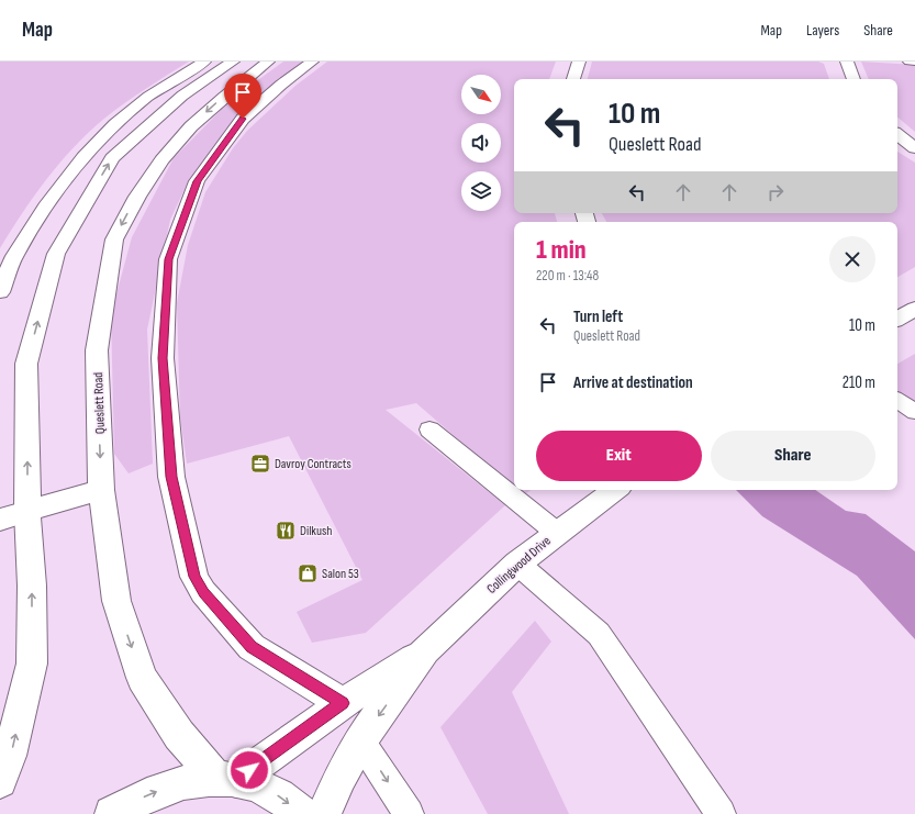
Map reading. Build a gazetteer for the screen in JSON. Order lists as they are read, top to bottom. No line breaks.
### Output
{"streets":{"main road":["Queslett Road","Collingwood Drive"]},"crossings":[["Queslett Road","Collingwood Drive"]],"places":{"office":["Davroy Contracts"],"restaurant":["Dilkush"],"shop":["Salon 53"]},"north":"bottom right","page":{"header":"Map","nav":["Map","Layers","Share"],"turn":["10 m","Queslett Road"],"heading":["1 min","220 m · 13:48"],"list":[{"name":"Turn left","note":"Queslett Road","value":"10 m"},{"name":"Arrive at destination","value":"210 m"}],"buttons":["Exit","Share"]}}
